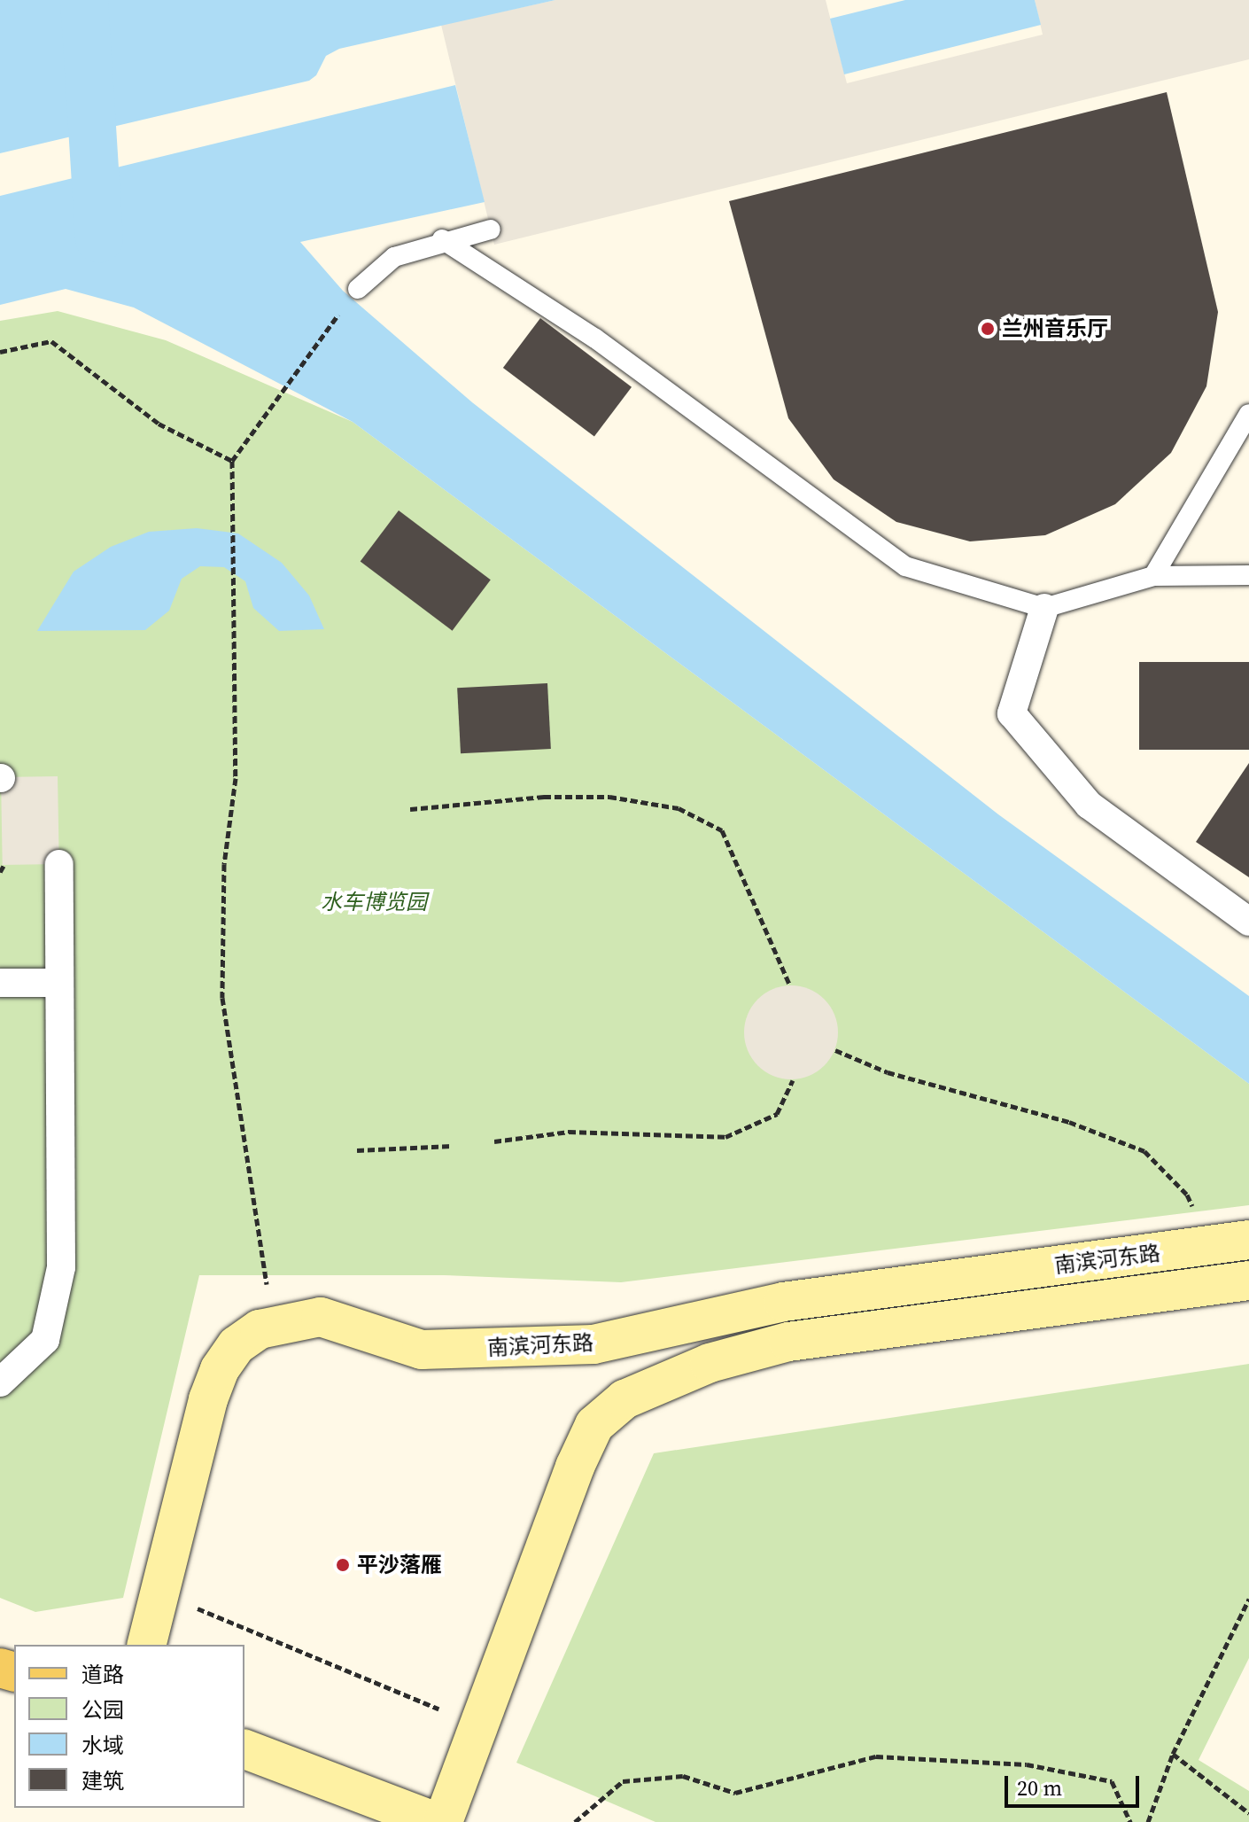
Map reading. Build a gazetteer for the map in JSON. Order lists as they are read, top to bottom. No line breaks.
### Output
{"streets":{"main road":["南滨河东路"]},"parks":["水车博览园"],"places":["兰州音乐厅","平沙落雁"],"legend":["道路","公园","水域","建筑"],"scale_bar":"20 m"}
